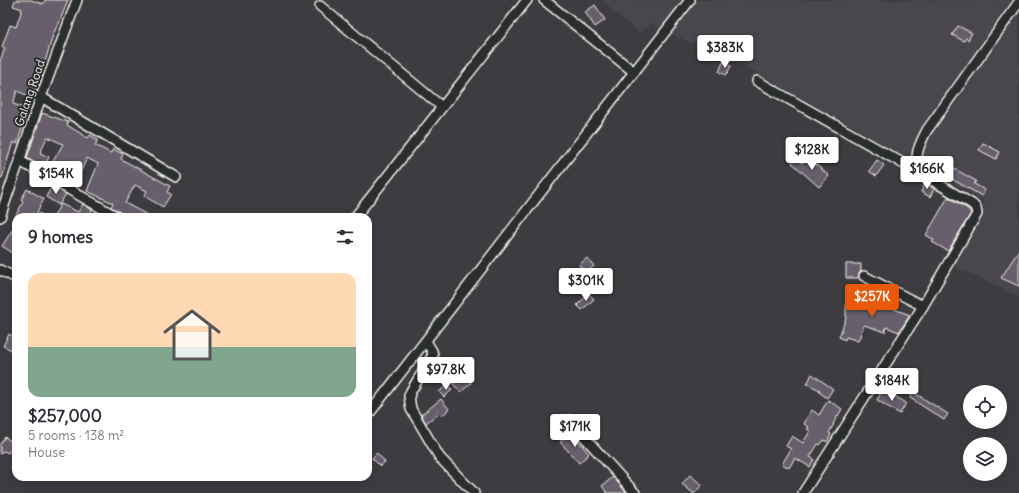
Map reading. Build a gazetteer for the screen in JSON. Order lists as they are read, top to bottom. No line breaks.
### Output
{"streets":{"street":["Galang Road"]},"page":{"price":["$383K","$128K","$166K","$154K","$301K","$257K","$97.8K","$184K","$171K"],"heading":"9 homes","list":[{"name":"$257,000","note":"5 rooms · 138 m² · House"}]}}
